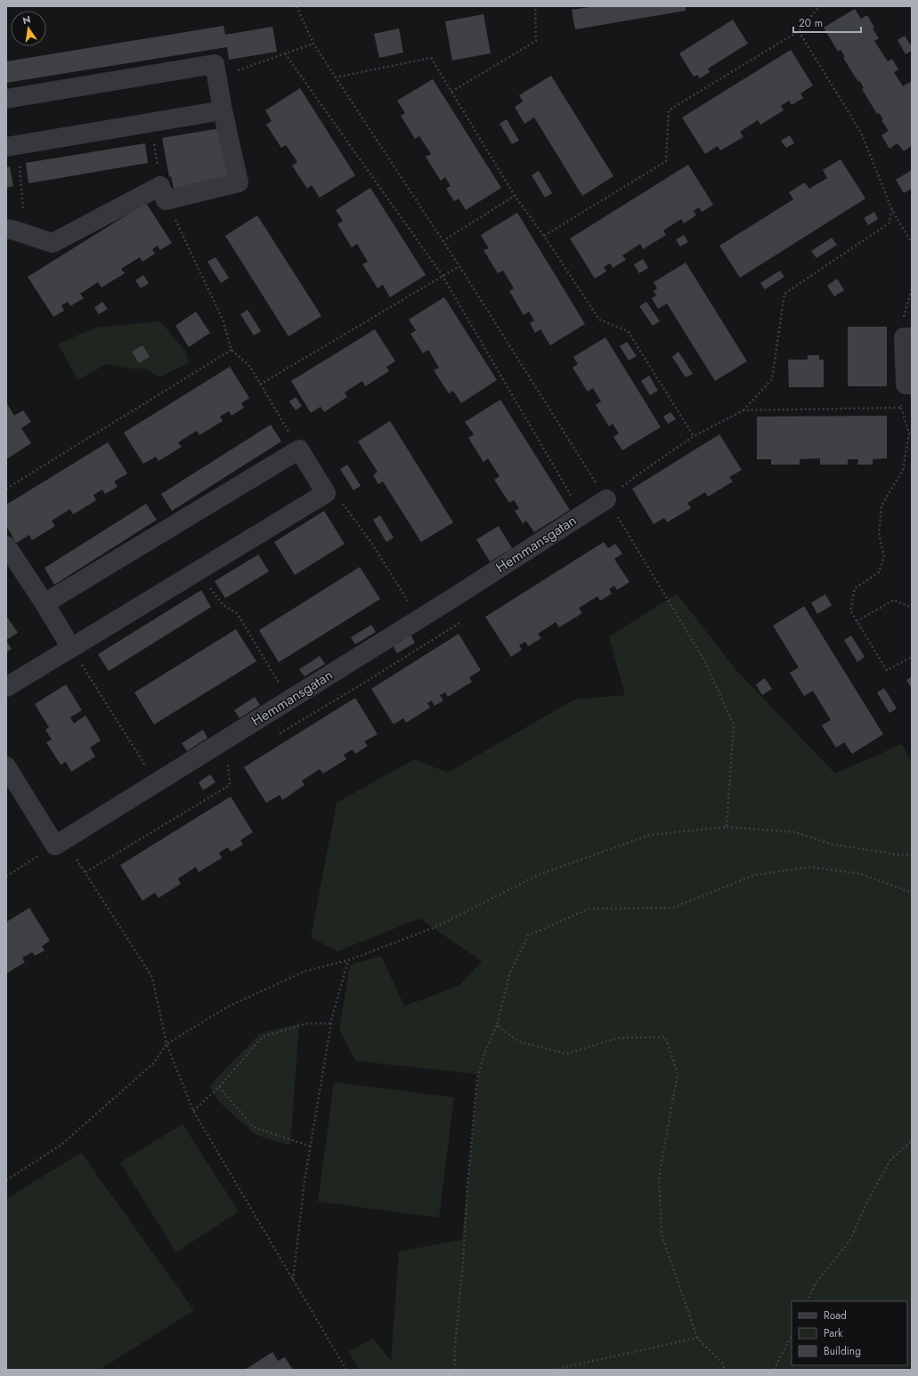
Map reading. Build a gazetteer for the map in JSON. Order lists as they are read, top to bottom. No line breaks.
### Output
{"streets":{"street":["Hemmansgatan"]},"legend":["Road","Park","Building"],"scale_bar":"20 m","north":"top"}
